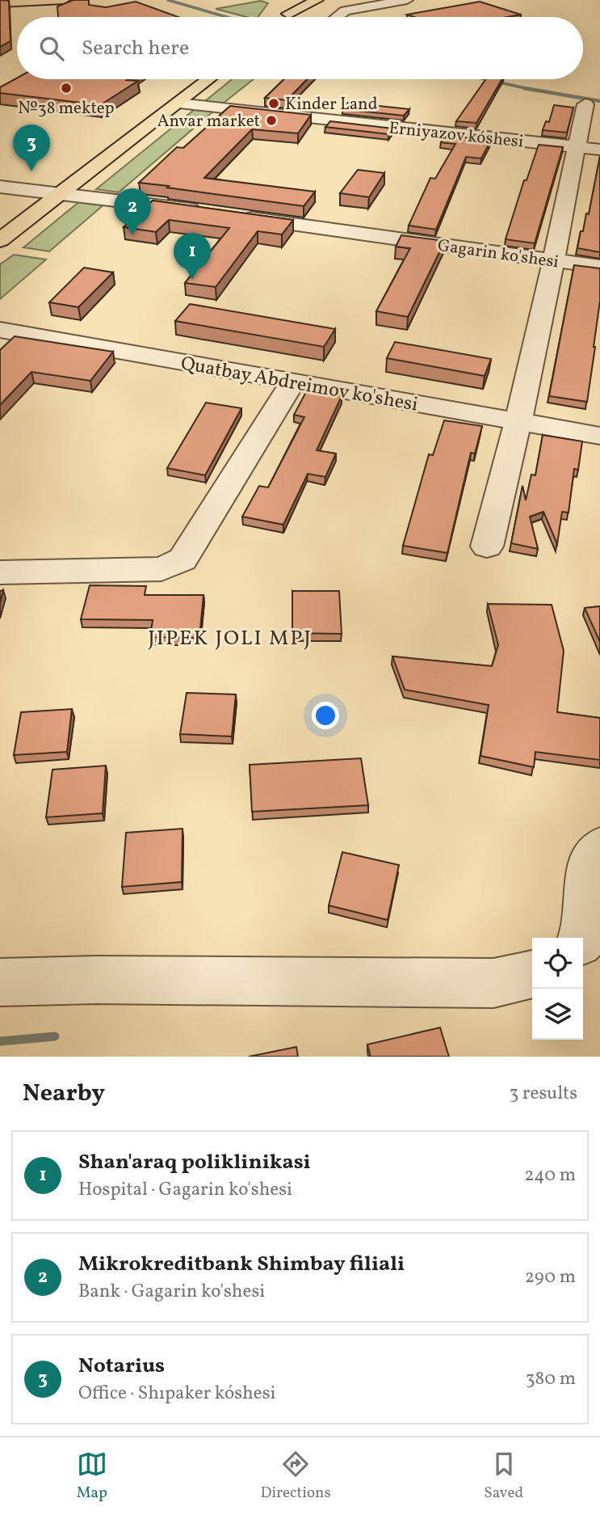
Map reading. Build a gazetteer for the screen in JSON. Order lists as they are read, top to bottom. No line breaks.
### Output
{"streets":{"street":["Erniyazov kóshesi","Gagarin ko'shesi","Quatbay Abdreimov ko'shesi"]},"districts":["JIPEK JOLI MPJ"],"places":["№38 mektep","Kinder Land","Anvar market"],"page":{"search":"Search here","pins":["3","2","1"],"heading":["Nearby","3 results"],"list":[{"mark":"1","name":"Shan'araq poliklinikasi","note":"Hospital · Gagarin ko'shesi","value":"240 m"},{"mark":"2","name":"Mikrokreditbank Shimbay filiali","note":"Bank · Gagarin ko'shesi","value":"290 m"},{"mark":"3","name":"Notarius","note":"Office · Shıpaker kóshesi","value":"380 m"}],"nav":["Map","Directions","Saved"]}}
